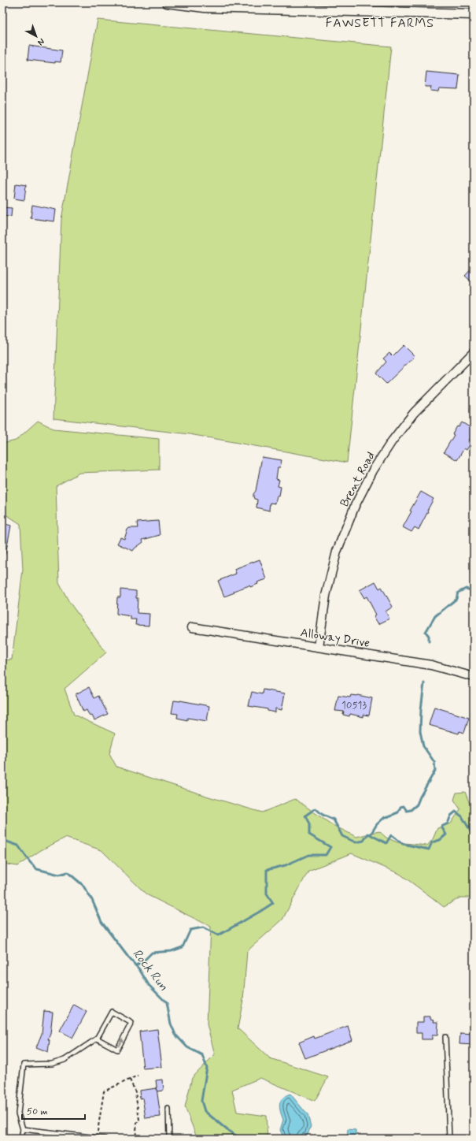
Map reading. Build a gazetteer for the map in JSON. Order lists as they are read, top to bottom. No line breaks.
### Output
{"streets":{"street":["Brent Road","Alloway Drive"]},"crossings":[["Brent Road","Alloway Drive"]],"districts":["FAWSETT FARMS"],"water":["Rock Run"],"house_numbers":["10513"],"scale_bar":"50 m","north":"bottom right"}
